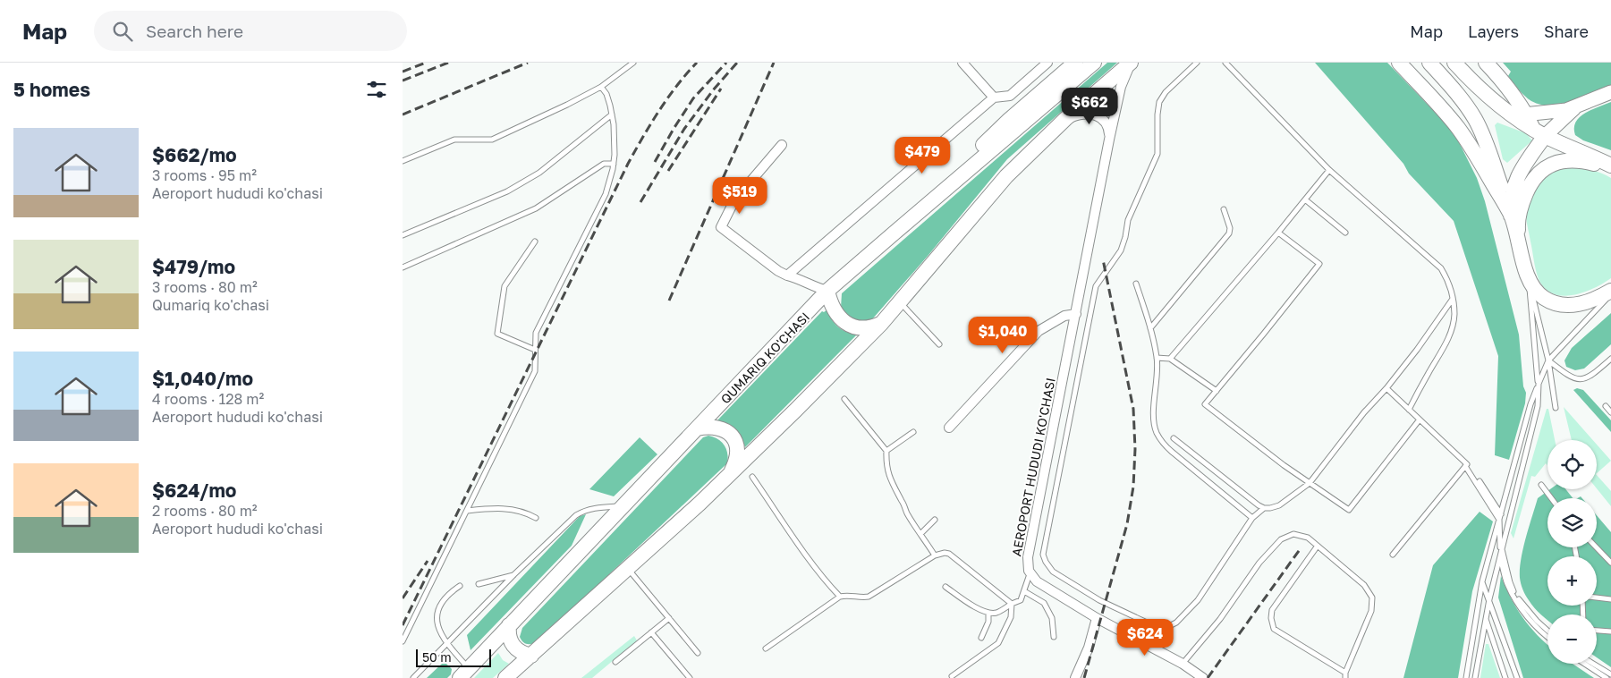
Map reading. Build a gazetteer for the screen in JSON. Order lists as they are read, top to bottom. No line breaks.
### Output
{"streets":{"main road":["QUMARIQ KO'CHASI"],"street":["AEROPORT HUDUDI KO'CHASI"]},"scale_bar":"50 m","page":{"header":"Map","search":"Search here","nav":["Map","Layers","Share"],"heading":"5 homes","price":["$662","$479","$519","$1,040","$624"],"list":[{"name":"$662/mo","note":"3 rooms · 95 m² · Aeroport hududi ko'chasi"},{"name":"$479/mo","note":"3 rooms · 80 m² · Qumariq ko'chasi"},{"name":"$1,040/mo","note":"4 rooms · 128 m² · Aeroport hududi ko'chasi"},{"name":"$624/mo","note":"2 rooms · 80 m² · Aeroport hududi ko'chasi"}],"map_buttons":["+","−"],"scale":"50 m"}}
